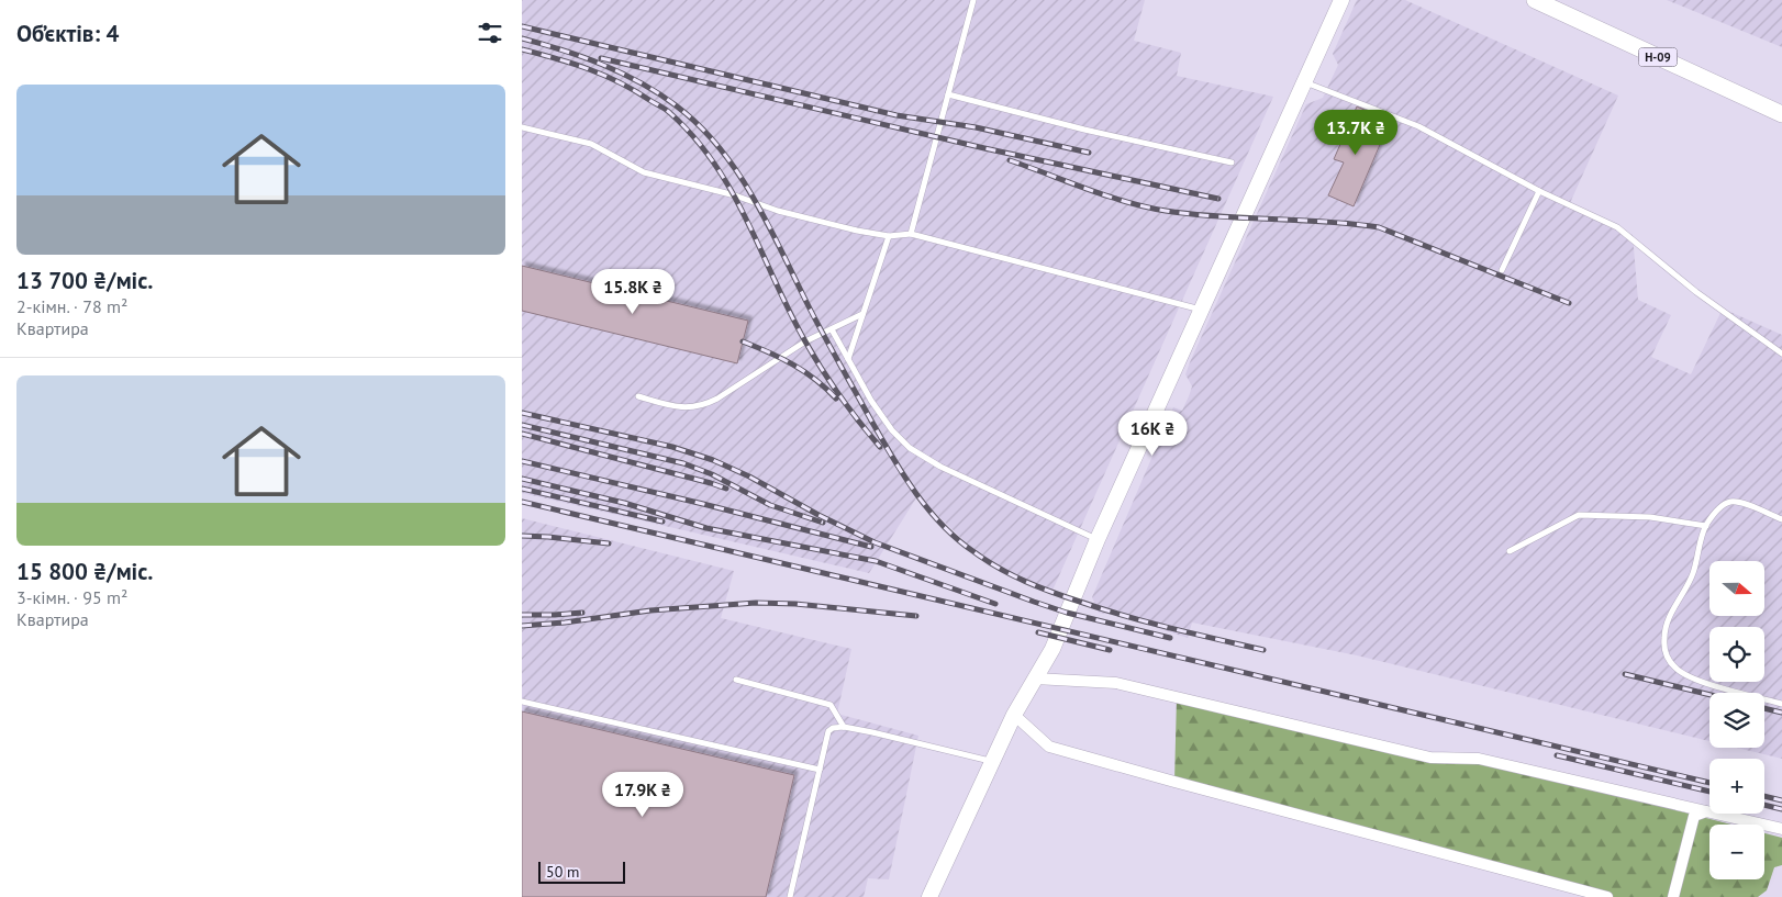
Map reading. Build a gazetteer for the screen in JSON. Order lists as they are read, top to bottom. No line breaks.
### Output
{"streets":{"main road":["Н-09"]},"scale_bar":"50 m","north":"right","page":{"heading":"Об’єктів: 4","list":[{"name":"13 700 ₴/міс.","note":"2-кімн. · 78 m² · Квартира"},{"name":"15 800 ₴/міс.","note":"3-кімн. · 95 m² · Квартира"}],"price":["13.7K ₴","15.8K ₴","16K ₴","17.9K ₴"],"map_buttons":["+","−"],"scale":"50 m"}}
